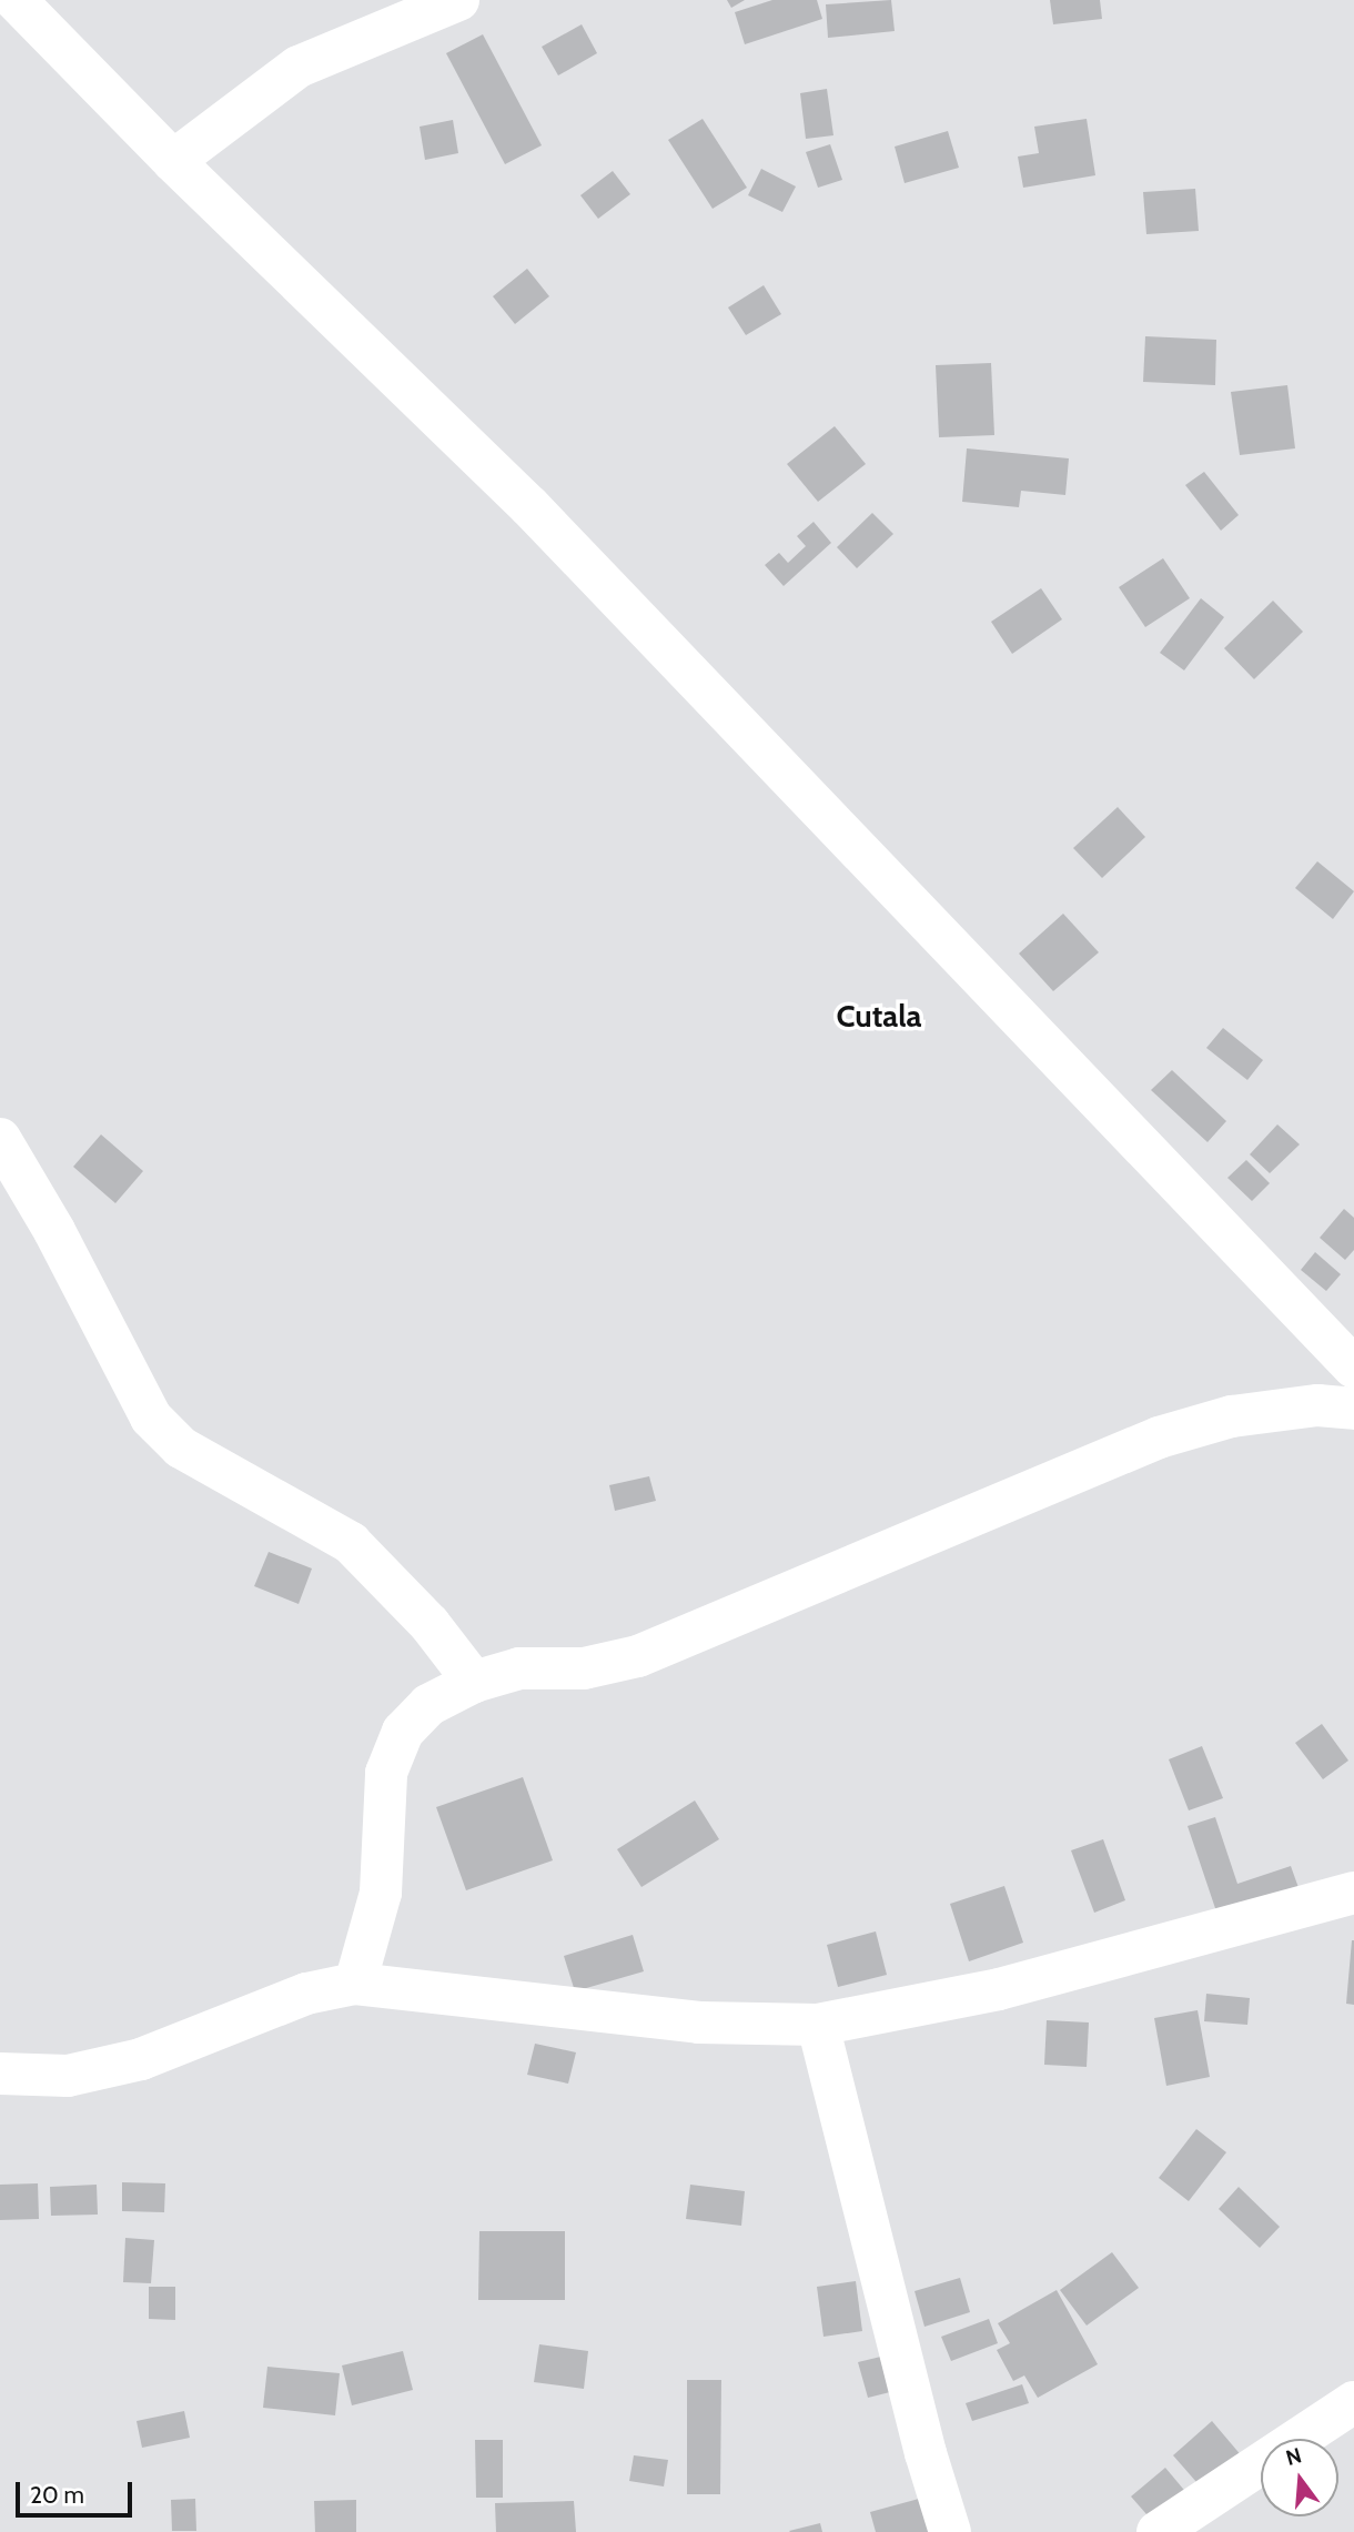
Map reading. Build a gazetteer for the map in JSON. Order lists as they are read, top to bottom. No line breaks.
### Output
{"districts":["Cutala"],"scale_bar":"20 m","north":"top"}
